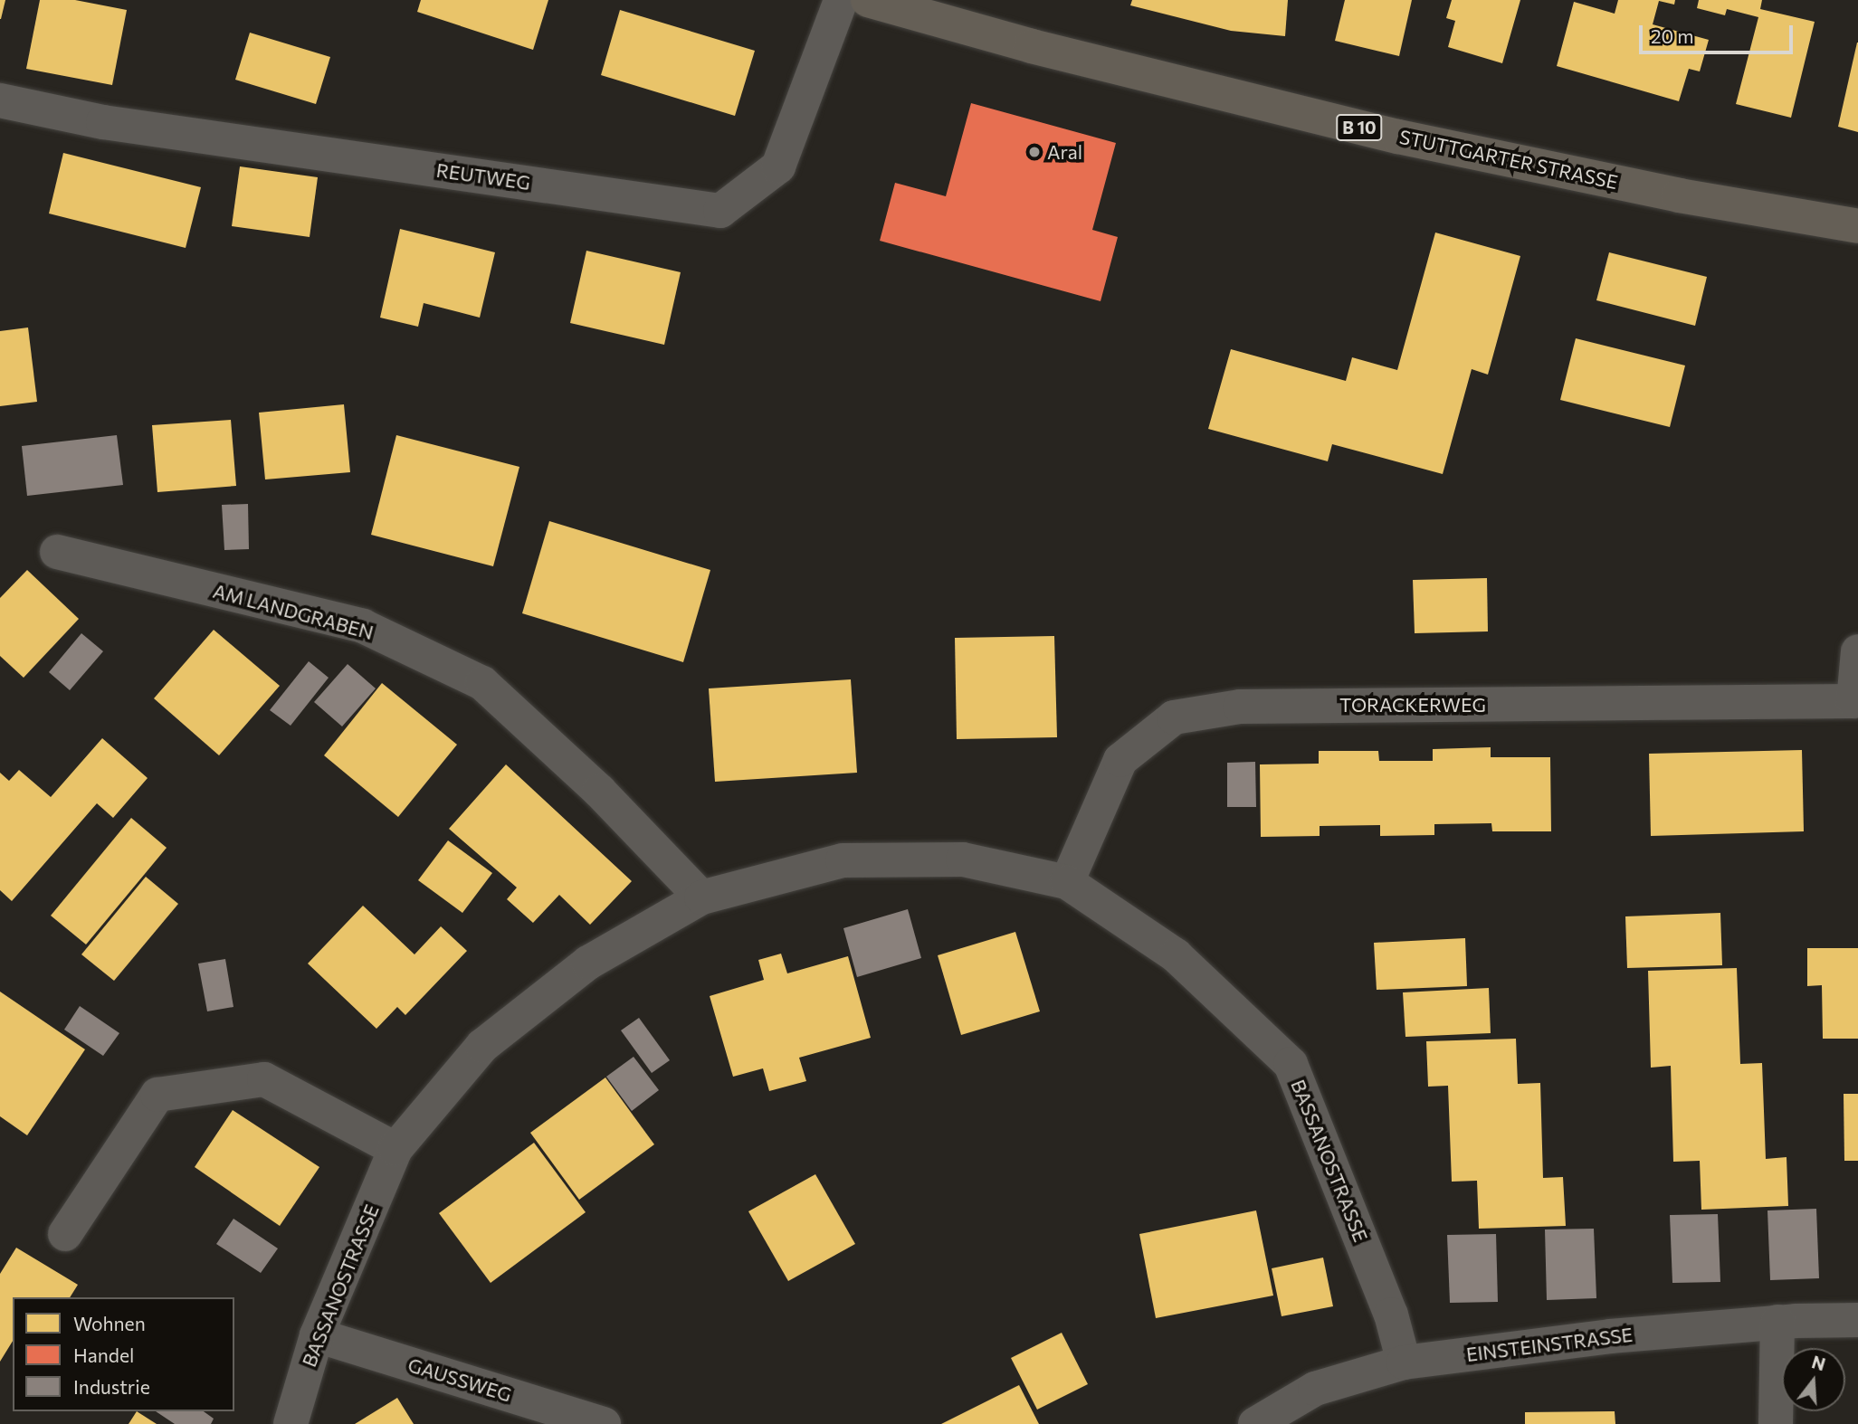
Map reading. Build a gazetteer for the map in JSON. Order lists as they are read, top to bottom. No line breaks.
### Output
{"streets":{"main road":["B 10","STUTTGARTER STRASSE"],"street":["REUTWEG","AM LANDGRABEN","TORACKERWEG","BASSANOSTRASSE","EINSTEINSTRASSE","GAUSSWEG"]},"crossings":[["AM LANDGRABEN","BASSANOSTRASSE"],["TORACKERWEG","BASSANOSTRASSE"],["BASSANOSTRASSE","EINSTEINSTRASSE"],["BASSANOSTRASSE","GAUSSWEG"]],"places":["Aral"],"legend":["Wohnen","Handel","Industrie"],"scale_bar":"20 m","north":"top"}
